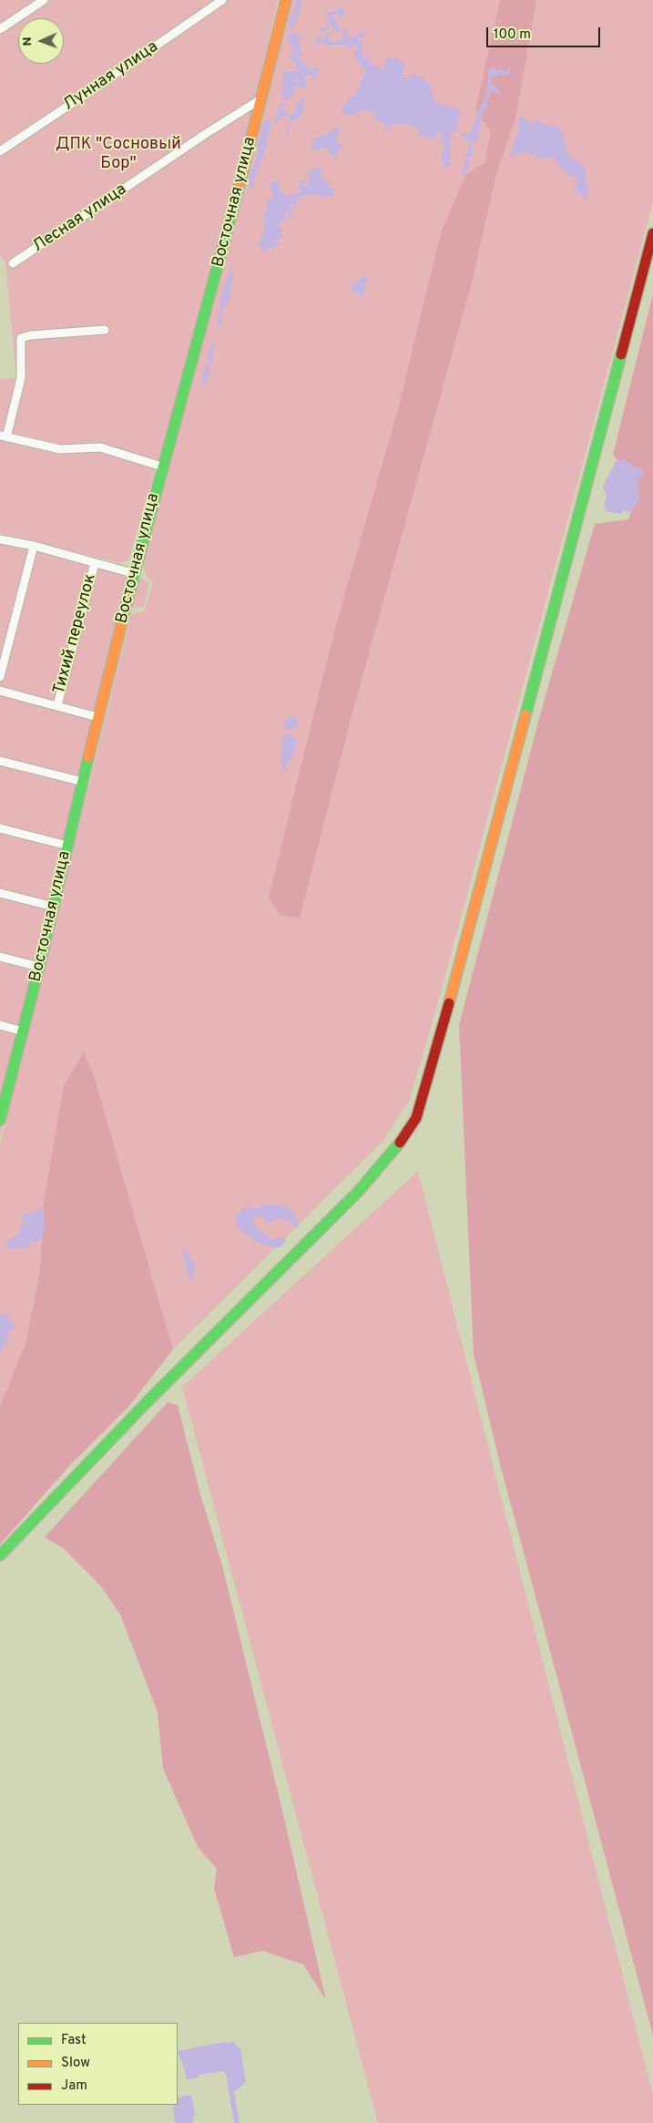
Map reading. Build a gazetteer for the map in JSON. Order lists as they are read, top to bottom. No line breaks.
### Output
{"streets":{"street":["Лунная улица","Восточная улица","Лесная улица","Тихий переулок"]},"crossings":[["Восточная улица","Лесная улица"]],"parks":["ДПК \"Сосновый Бор\""],"legend":["Fast","Slow","Jam"],"scale_bar":"100 m","north":"left"}
